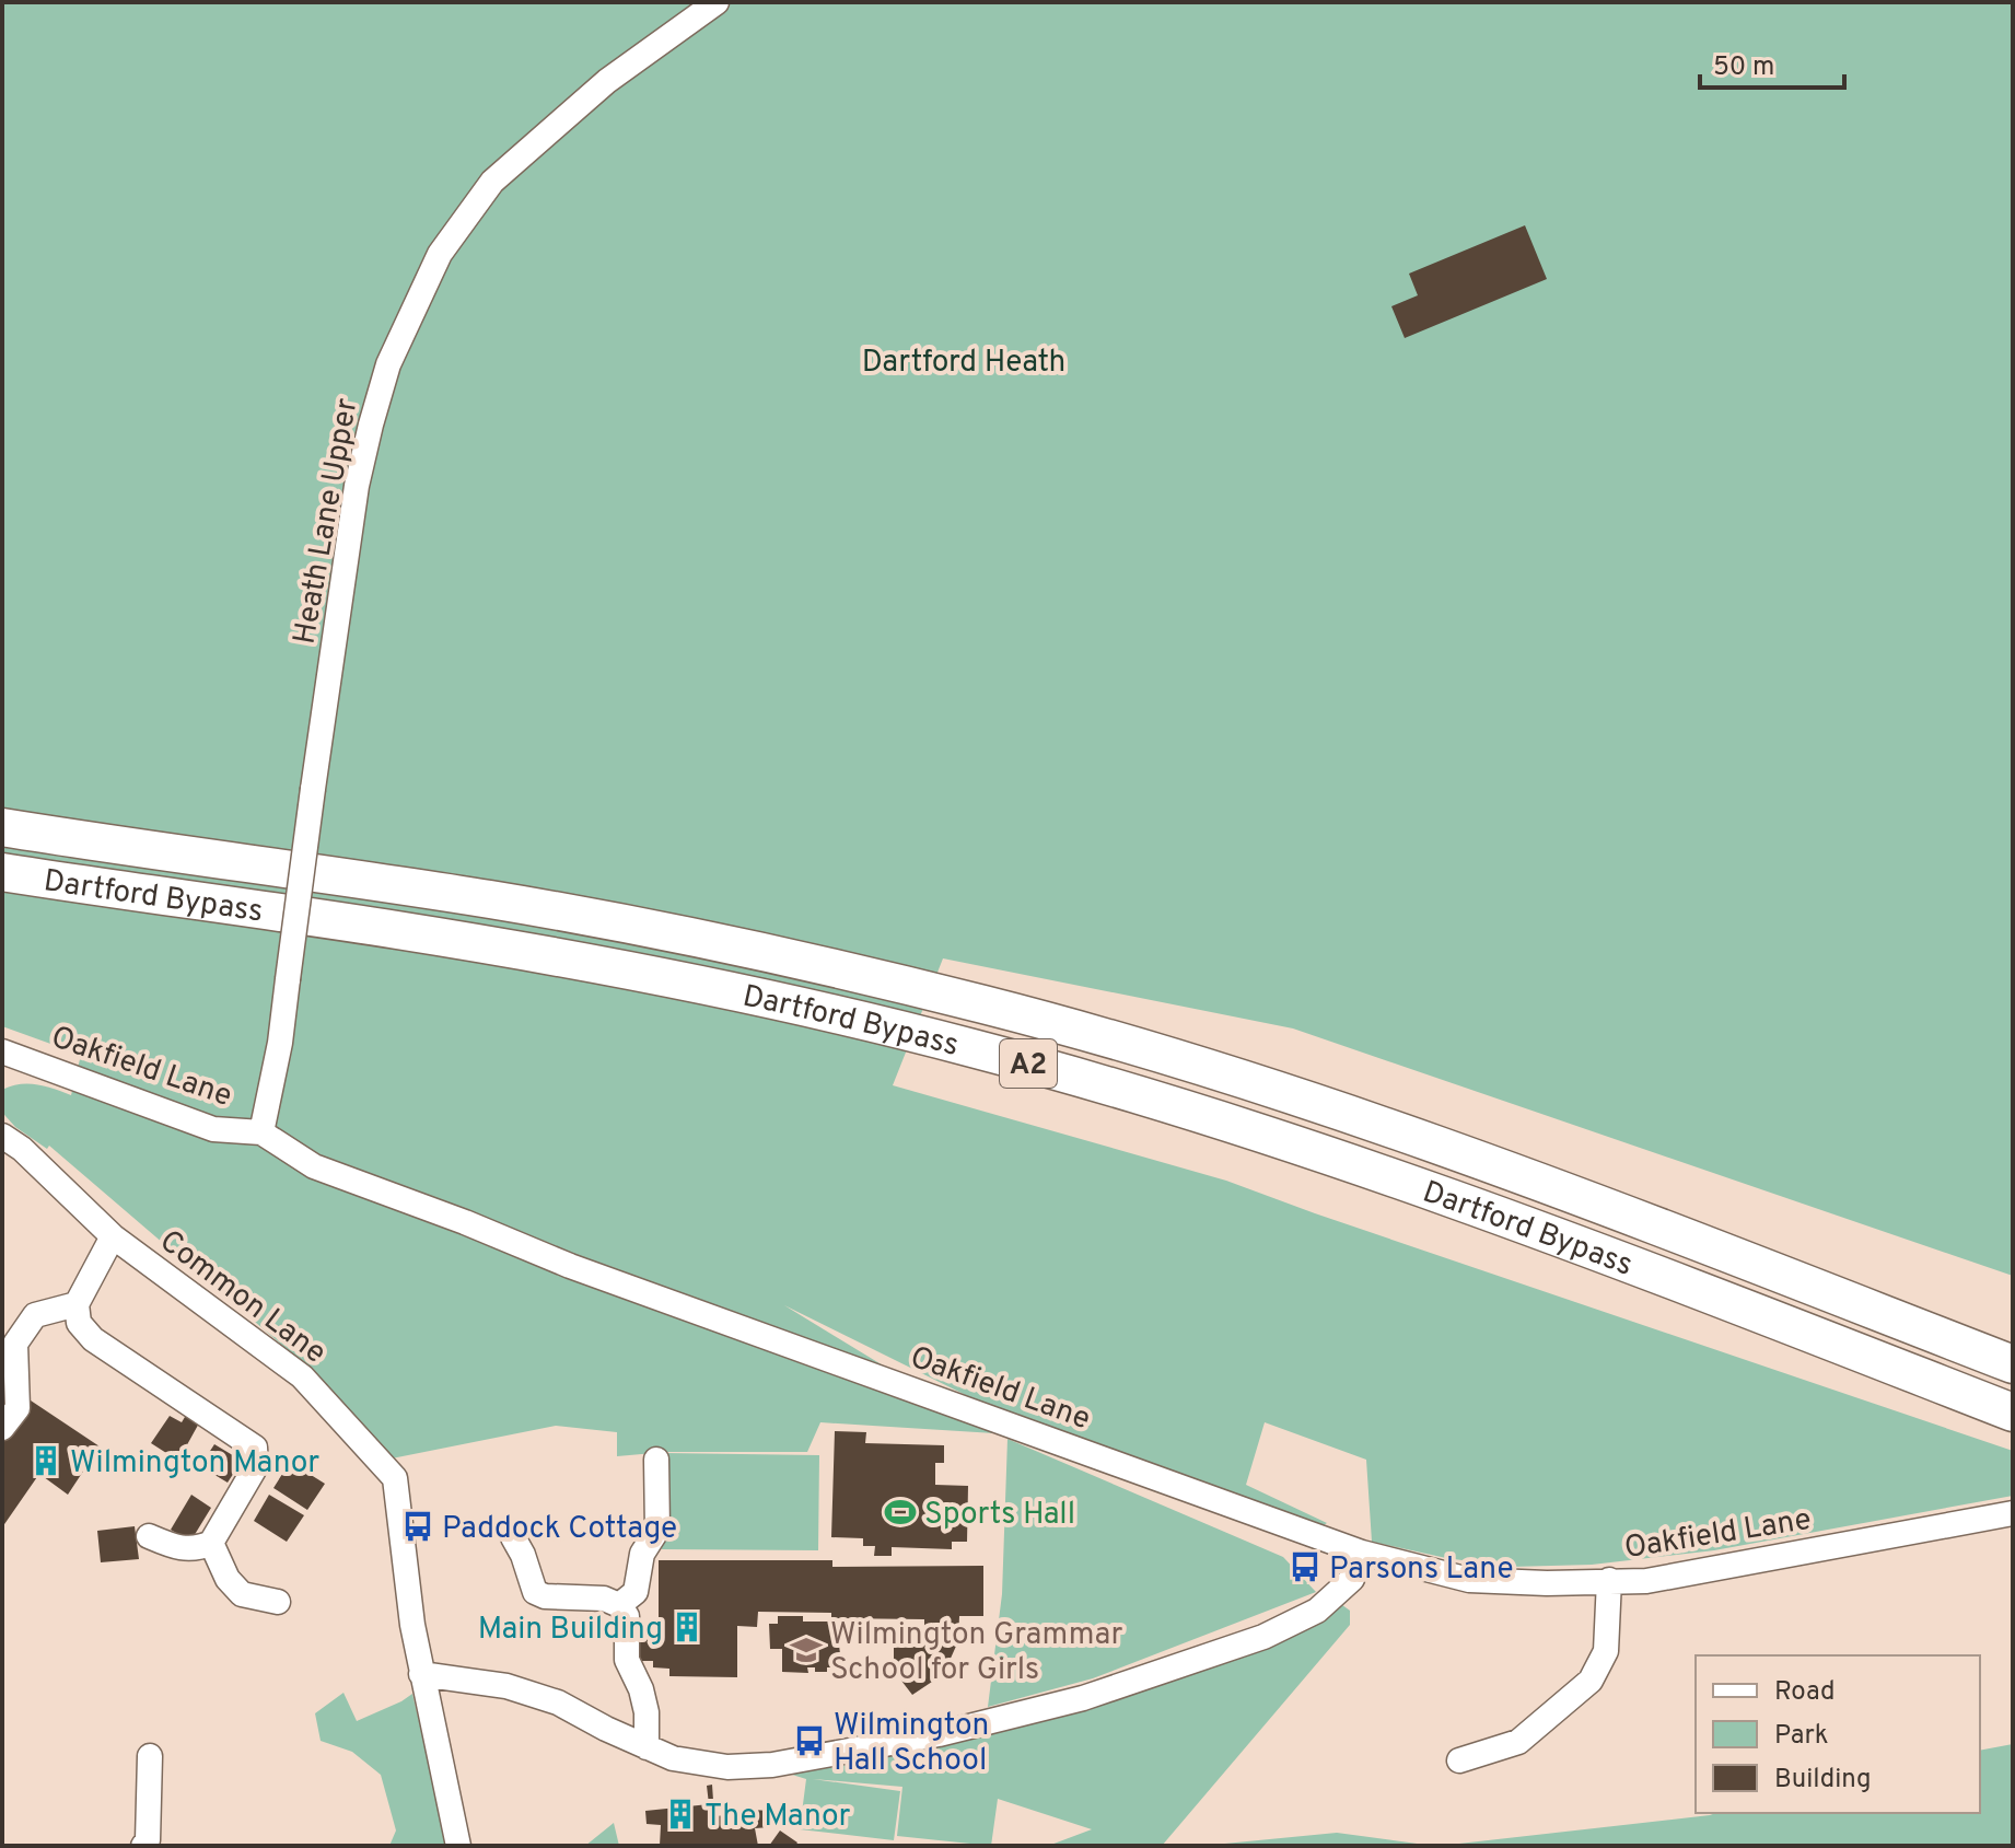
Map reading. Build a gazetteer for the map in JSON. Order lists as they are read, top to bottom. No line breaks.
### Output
{"streets":{"highway":["Dartford Bypass","A2"],"street":["Heath Lane Upper","Oakfield Lane","Common Lane"]},"crossings":[["Heath Lane Upper","Oakfield Lane"]],"parks":["Dartford Heath"],"places":{"building":["Wilmington Manor","Main Building","The Manor"],"sports":["Sports Hall"],"bus stop":["Paddock Cottage","Parsons Lane","Wilmington Hall School"],"school or university":["Wilmington Grammar School for Girls"]},"legend":["Road","Park","Building"],"scale_bar":"50 m"}
